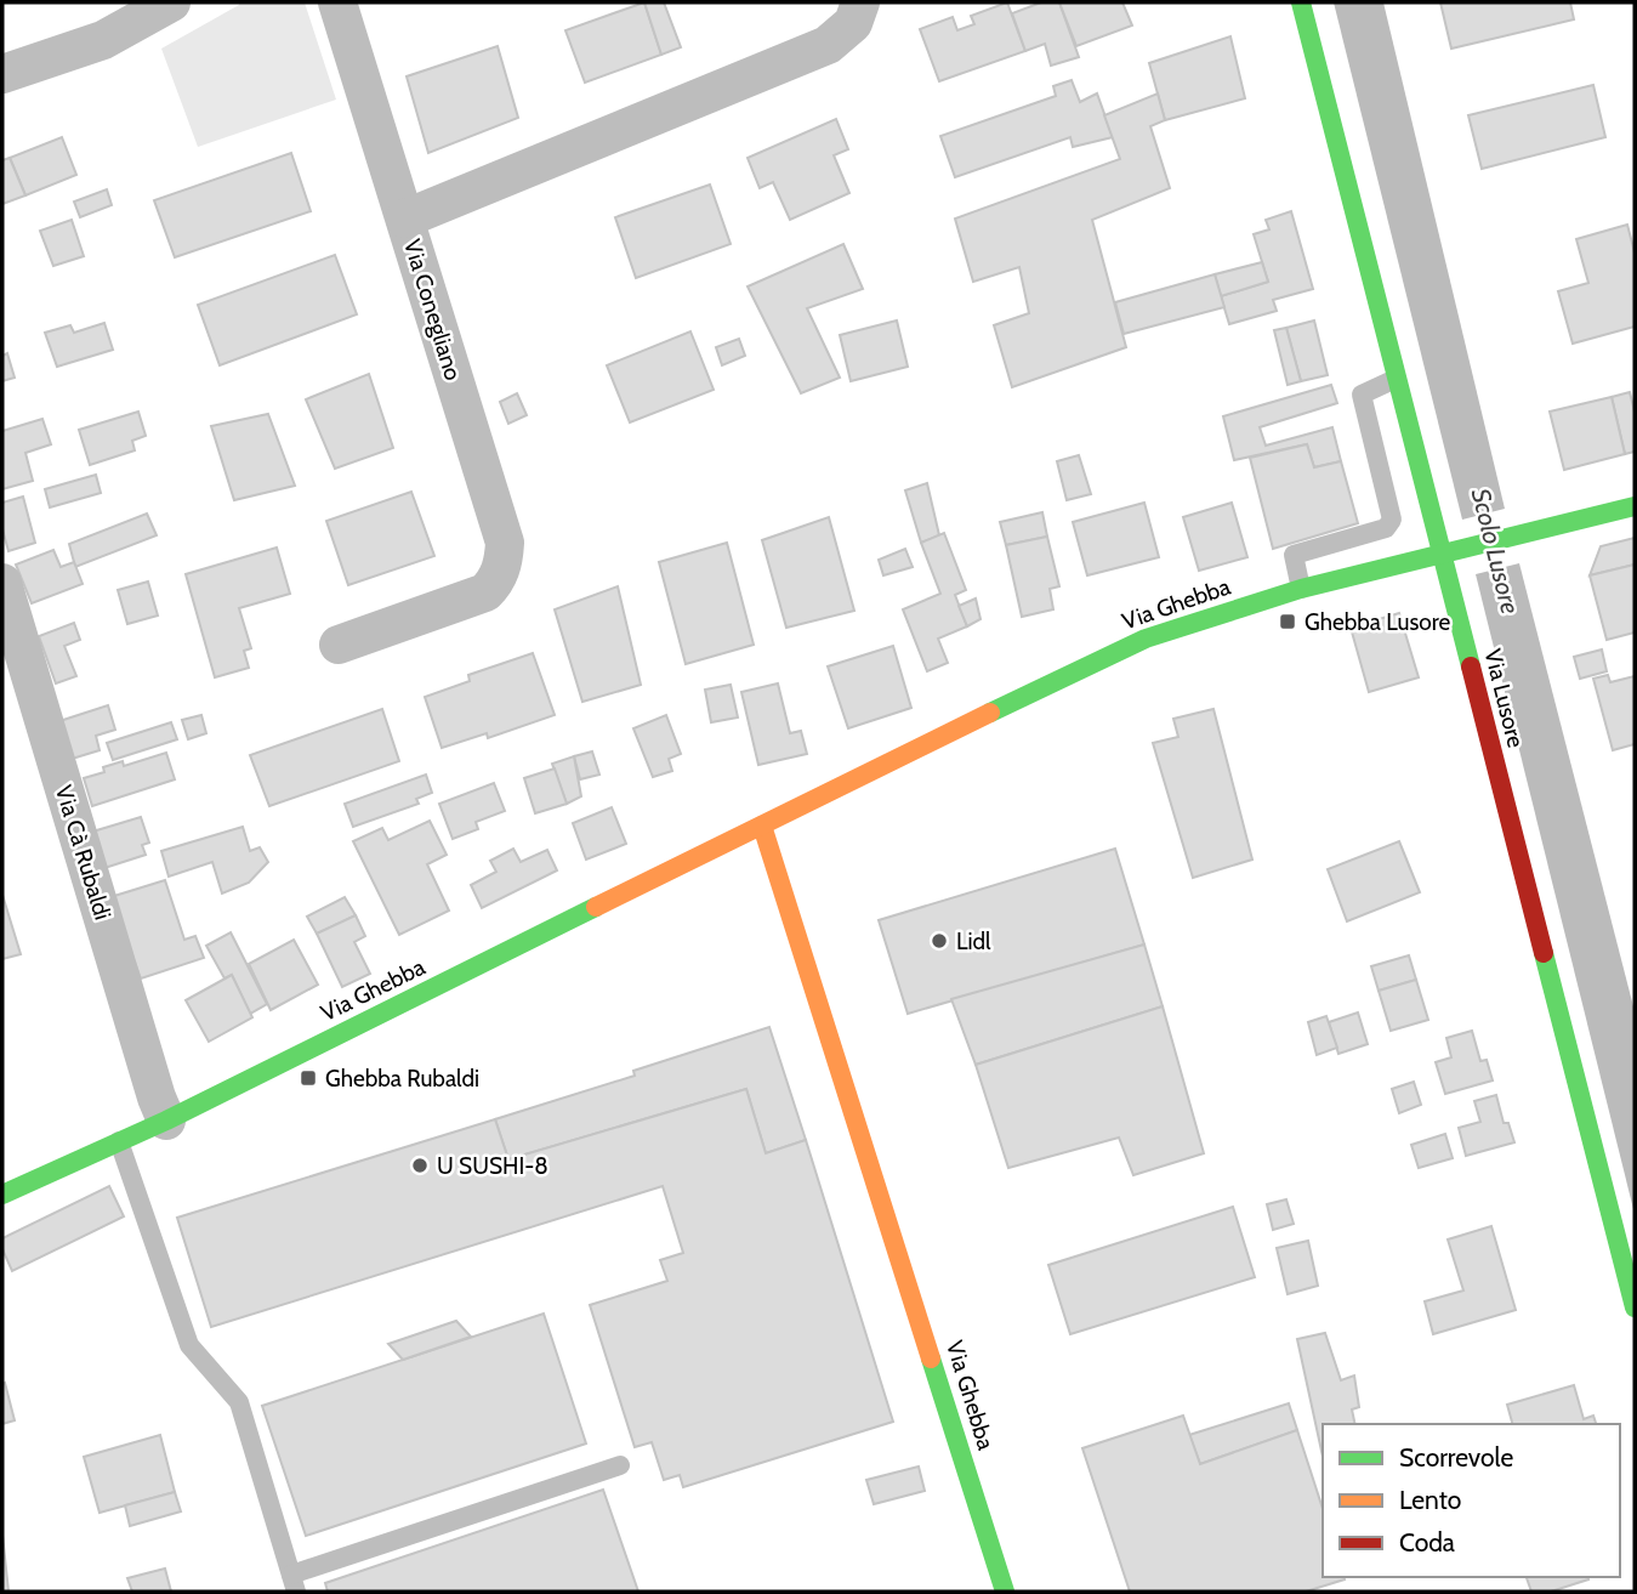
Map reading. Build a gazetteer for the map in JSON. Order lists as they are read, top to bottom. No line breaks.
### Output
{"streets":{"street":["Via Conegliano","Via Ghebba","Via Lusore","Via Cà Rubaldi"]},"crossings":[["Via Ghebba","Via Lusore"],["Via Ghebba","Via Cà Rubaldi"]],"water":["Scolo Lusore"],"places":{"transit":["Ghebba Lusore","Ghebba Rubaldi"],"other":["Lidl","U SUSHI-8"]},"legend":["Scorrevole","Lento","Coda"]}
